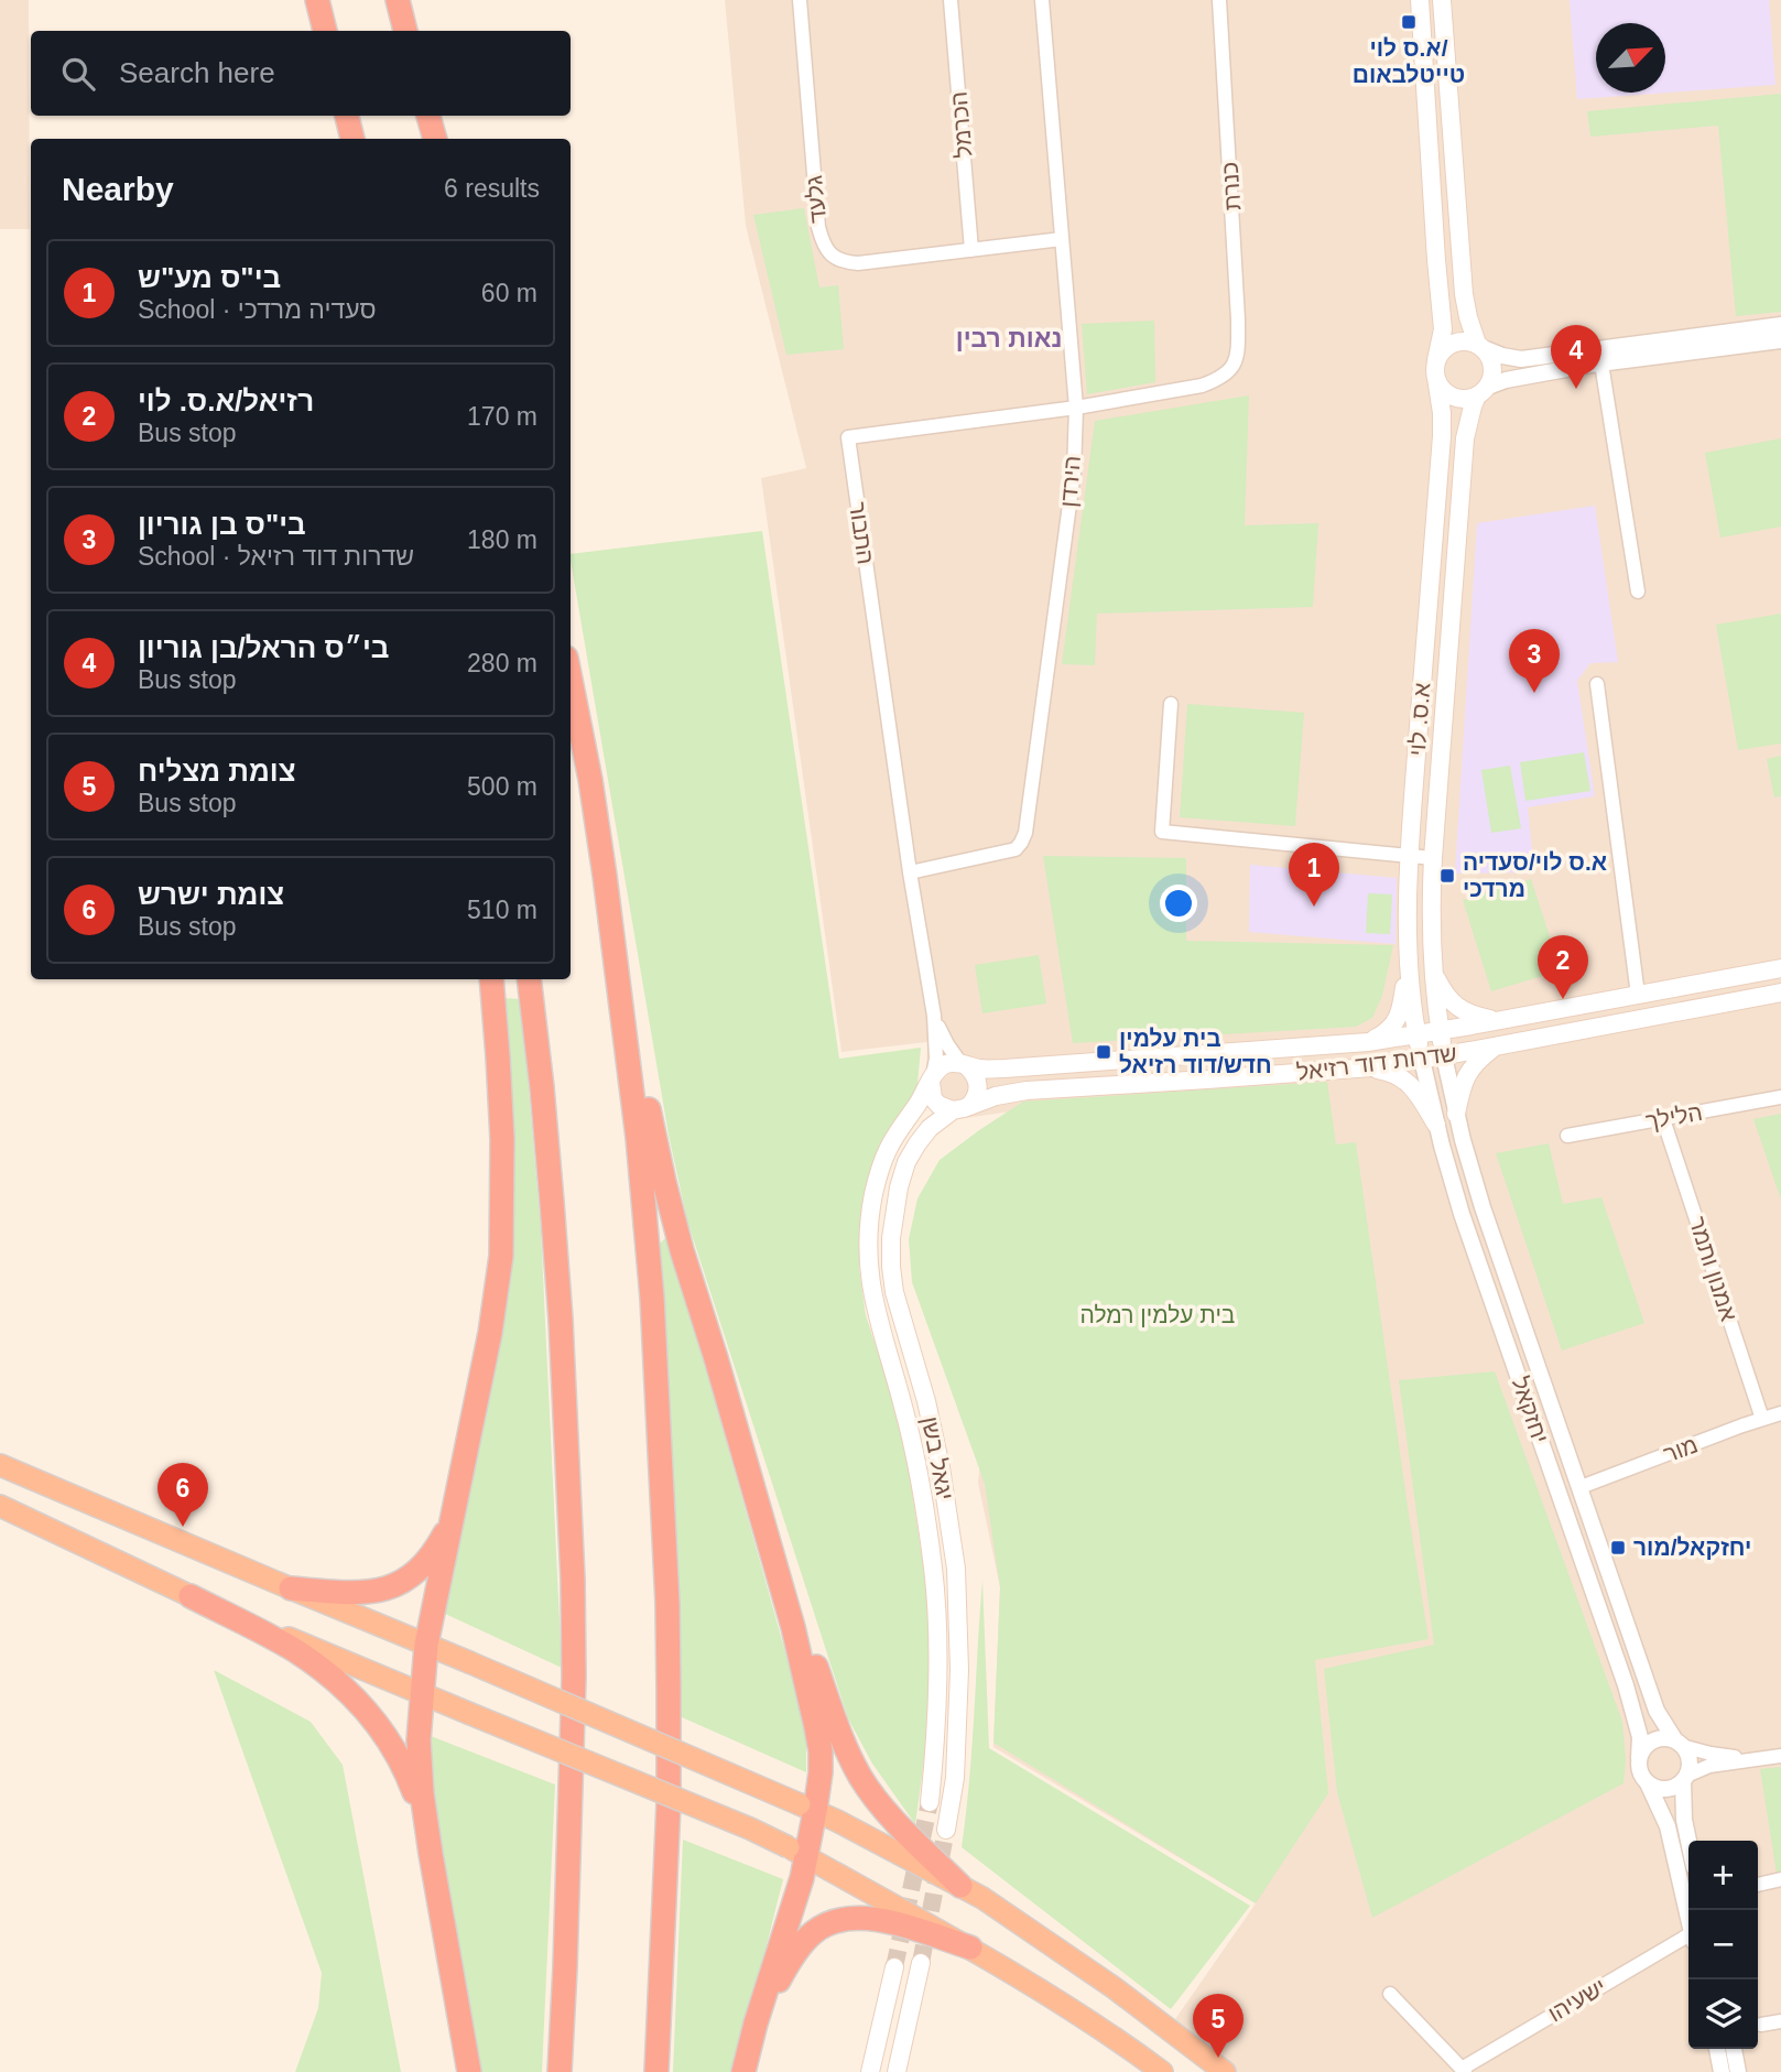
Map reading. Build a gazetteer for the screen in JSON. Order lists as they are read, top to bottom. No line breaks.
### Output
{"streets":{"main road":["א.ס. לוי","שדרות דוד רזיאל","יגאל בשן"],"street":["הכרמל","כנרת","גלעד","הירדן","התבור","הלילך","אמנון ותמר","יחזקאל","מור","ישעיהו"]},"crossings":[["הכרמל","גלעד"],["כנרת","התבור"],["גלעד","הירדן"],["הירדן","התבור"],["התבור","שדרות דוד רזיאל"],["התבור","יגאל בשן"],["א.ס. לוי","שדרות דוד רזיאל"],["א.ס. לוי","יחזקאל"],["שדרות דוד רזיאל","יחזקאל"],["שדרות דוד רזיאל","יגאל בשן"],["הלילך","אמנון ותמר"],["אמנון ותמר","מור"],["יחזקאל","מור"]],"districts":["נאות רבין"],"parks":["בית עלמין רמלה"],"places":{"transit":["א.ס לוי/ טייטלבאום","א.ס לוי/סעדיה מרדכי","בית עלמין חדש/דוד רזיאל","יחזקאל/מור"]},"north":"top right","page":{"search":"Search here","heading":["Nearby","6 results"],"list":[{"mark":"1","name":"בי\"ס מע\"ש","note":"School · סעדיה מרדכי","value":"60 m"},{"mark":"2","name":"רזיאל/א.ס. לוי","note":"Bus stop","value":"170 m"},{"mark":"3","name":"בי\"ס בן גוריון","note":"School · שדרות דוד רזיאל","value":"180 m"},{"mark":"4","name":"בי״ס הראל/בן גוריון","note":"Bus stop","value":"280 m"},{"mark":"5","name":"צומת מצליח","note":"Bus stop","value":"500 m"},{"mark":"6","name":"צומת ישרש","note":"Bus stop","value":"510 m"}],"pins":["4","3","1","2","6","5"],"map_buttons":["+","−"]}}
